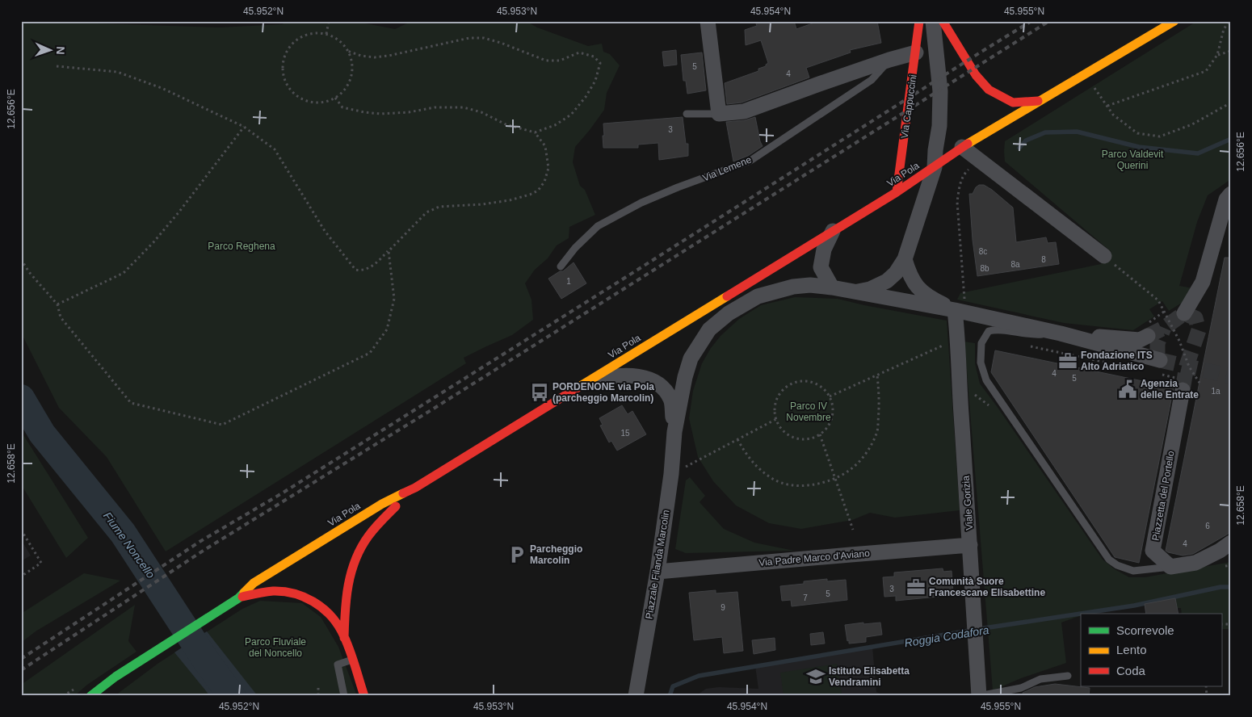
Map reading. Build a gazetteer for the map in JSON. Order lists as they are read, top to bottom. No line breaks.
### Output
{"streets":{"main road":["Via Cappuccini","Via Pola"],"street":["Piazzetta del Portello","Viale Gorizia","Via Padre Marco d'Aviano","Piazzale Filanda Marcolin"],"lane":["Via Lemene"]},"crossings":[["Via Cappuccini","Via Pola"],["Via Pola","Piazzale Filanda Marcolin"],["Viale Gorizia","Via Padre Marco d'Aviano"],["Viale Gorizia","Piazzale Filanda Marcolin"],["Via Padre Marco d'Aviano","Piazzale Filanda Marcolin"]],"water":["Fiume Noncello","Roggia Codafora"],"parks":["Parco Valdevit Querini","Parco Reghena","Parco IV Novembre","Parco Fluviale del Noncello"],"places":{"office":["Fondazione ITS Alto Adriatico","Comunità Suore Francescane Elisabettine"],"public building":["Agenzia delle Entrate"],"bus stop":["PORDENONE via Pola (parcheggio Marcolin)"],"parking":["Parcheggio Marcolin"],"school or university":["Istituto Elisabetta Vendramini"]},"house_numbers":["5","4","3","8c","8","8a","8b","1","4","5","1a","15","6","4","3","5","7","9"],"legend":["Scorrevole","Lento","Coda"],"north":"right","coordinates":["45.952°N","45.953°N","45.954°N","45.955°N","12.656°E","12.658°E"]}
